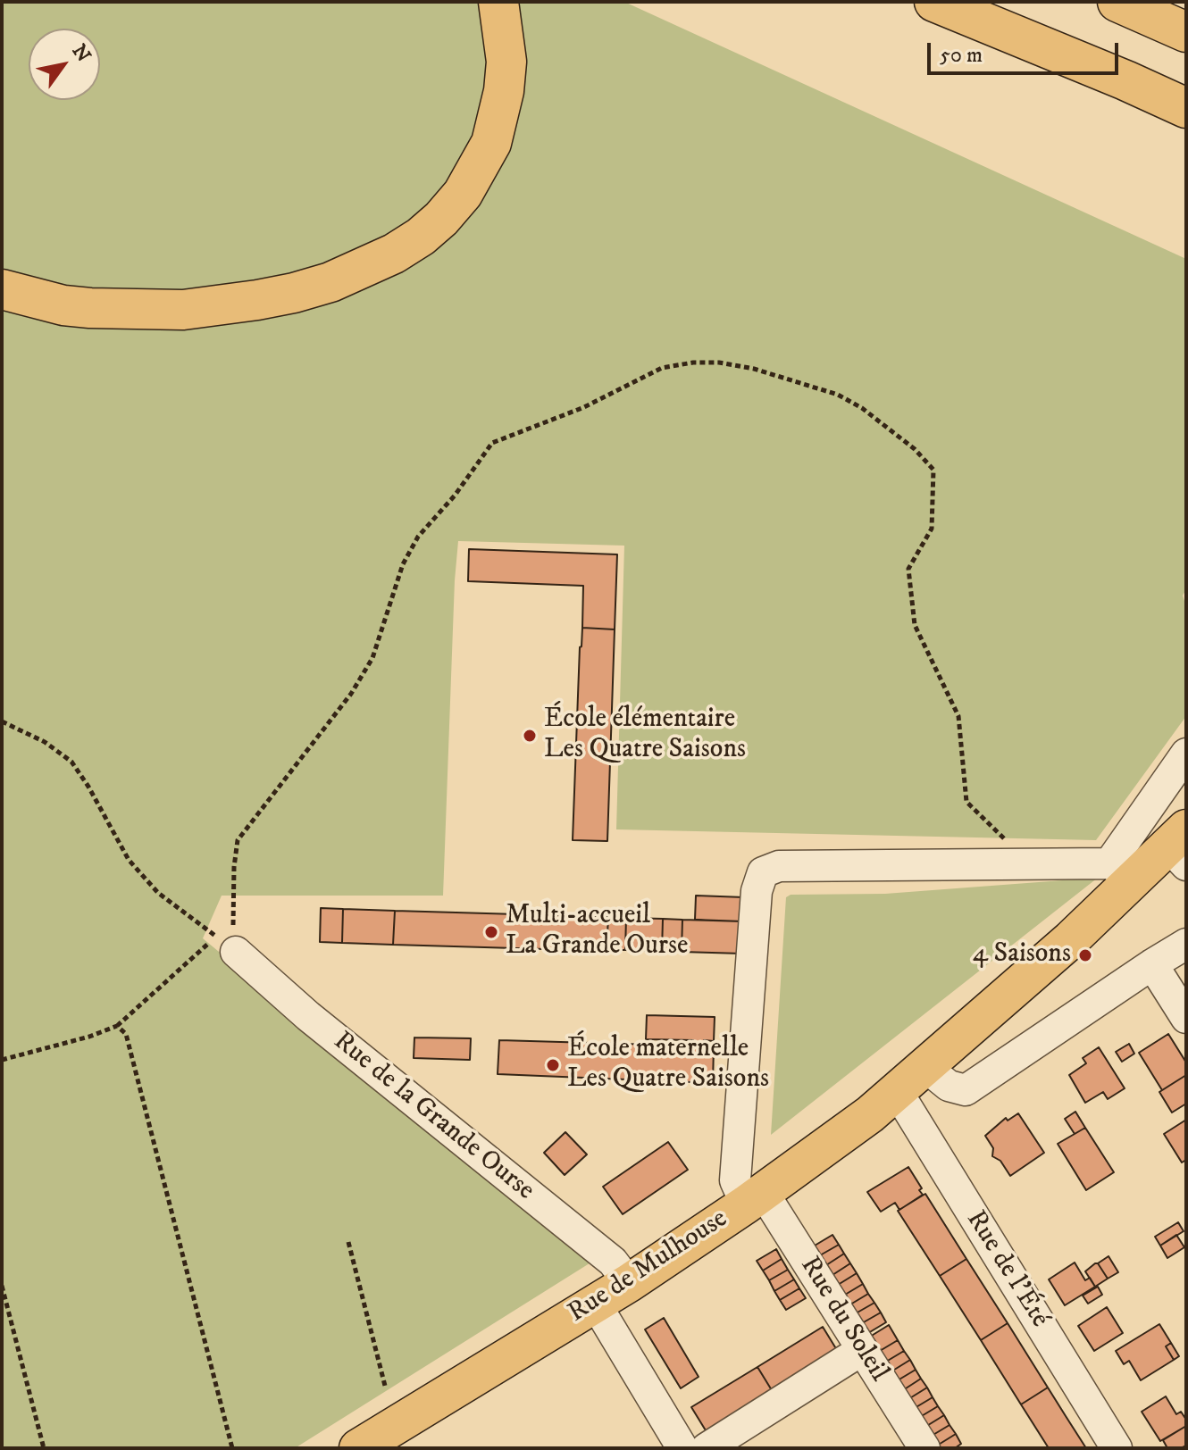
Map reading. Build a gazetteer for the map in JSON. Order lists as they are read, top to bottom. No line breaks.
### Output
{"streets":{"main road":["Rue de Mulhouse"],"street":["Rue de la Grande Ourse","Rue de l'Été","Rue du Soleil"]},"crossings":[["Rue de la Grande Ourse","Rue de Mulhouse"],["Rue de Mulhouse","Rue de l'Été"],["Rue de Mulhouse","Rue du Soleil"]],"places":["École élémentaire Les Quatre Saisons","Multi-accueil La Grande Ourse","4 Saisons","École maternelle Les Quatre Saisons"],"scale_bar":"50 m","north":"top right"}
